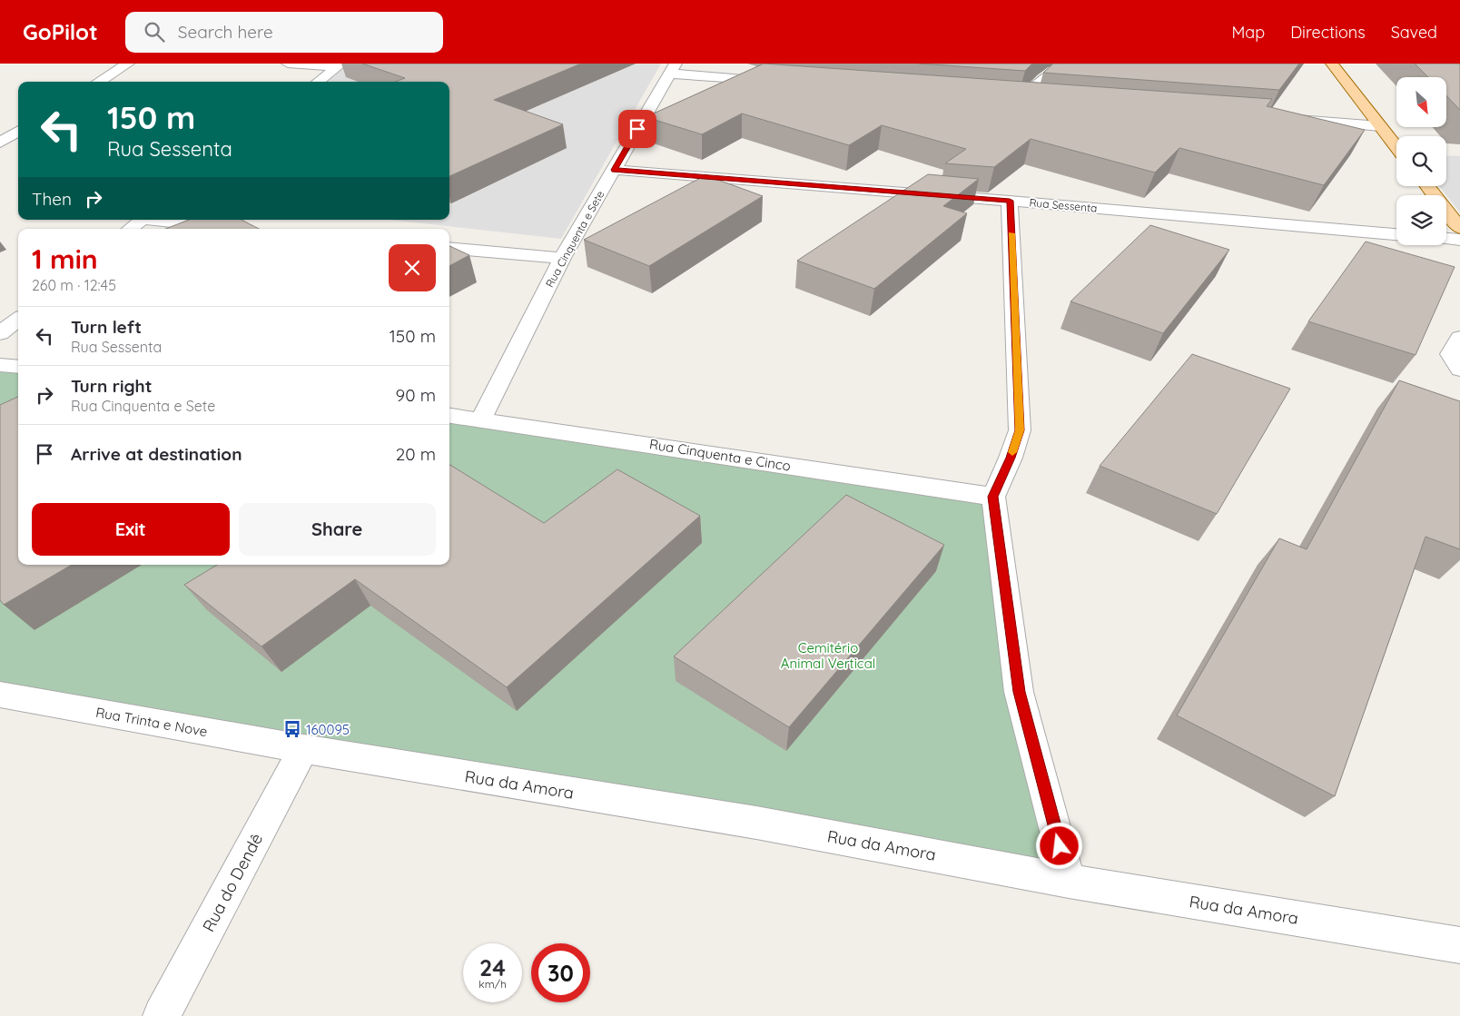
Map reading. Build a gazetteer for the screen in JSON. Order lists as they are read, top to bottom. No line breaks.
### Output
{"streets":{"street":["Rua Sessenta","Rua Cinquenta e Sete","Rua Cinquenta e Cinco","Rua Trinta e Nove","Rua da Amora","Rua do Dendê"]},"crossings":[["Rua Sessenta","Rua Cinquenta e Sete"],["Rua Cinquenta e Sete","Rua Cinquenta e Cinco"],["Rua Trinta e Nove","Rua da Amora"],["Rua Trinta e Nove","Rua do Dendê"],["Rua da Amora","Rua do Dendê"]],"parks":["Cemitério Animal Vertical"],"places":{"bus stop":["160095"]},"north":"bottom right","page":{"header":"GoPilot","search":"Search here","nav":["Map","Directions","Saved"],"turn":["150 m","Rua Sessenta"],"then":"Then","heading":["1 min","260 m · 12:45"],"list":[{"name":"Turn left","note":"Rua Sessenta","value":"150 m"},{"name":"Turn right","note":"Rua Cinquenta e Sete","value":"90 m"},{"name":"Arrive at destination","value":"20 m"}],"buttons":["Exit","Share"],"speed":"24 km/h","limit":"30"}}
